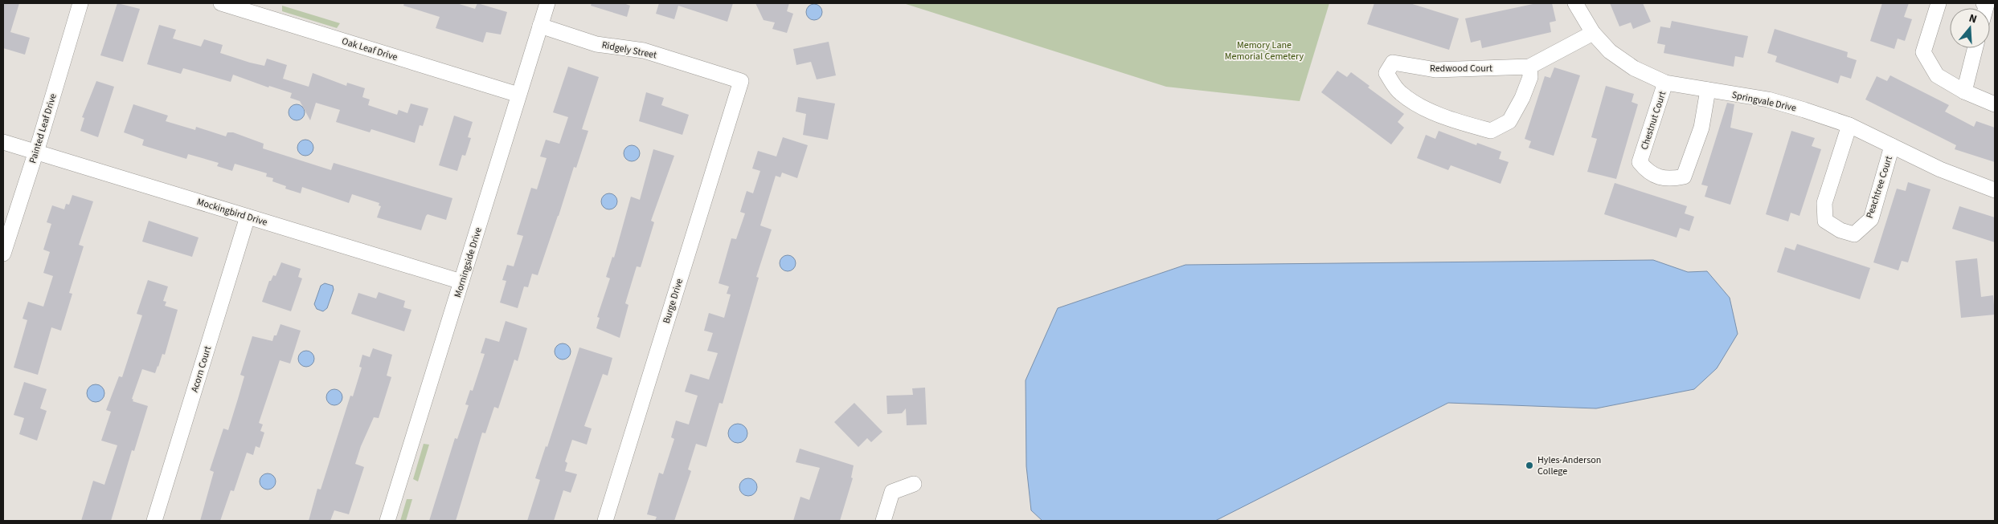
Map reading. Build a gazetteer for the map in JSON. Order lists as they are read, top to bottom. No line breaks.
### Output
{"streets":{"street":["Oak Leaf Drive","Ridgely Street","Redwood Court","Springvale Drive","Chestnut Court","Painted Leaf Drive","Peachtree Court","Mockingbird Drive","Morningside Drive","Burge Drive","Acorn Court"]},"crossings":[["Oak Leaf Drive","Morningside Drive"],["Ridgely Street","Morningside Drive"],["Ridgely Street","Burge Drive"],["Redwood Court","Springvale Drive"],["Springvale Drive","Chestnut Court"],["Springvale Drive","Peachtree Court"],["Painted Leaf Drive","Mockingbird Drive"],["Mockingbird Drive","Morningside Drive"],["Mockingbird Drive","Acorn Court"]],"parks":["Memory Lane Memorial Cemetery"],"places":["Hyles-Anderson College"],"north":"top"}
